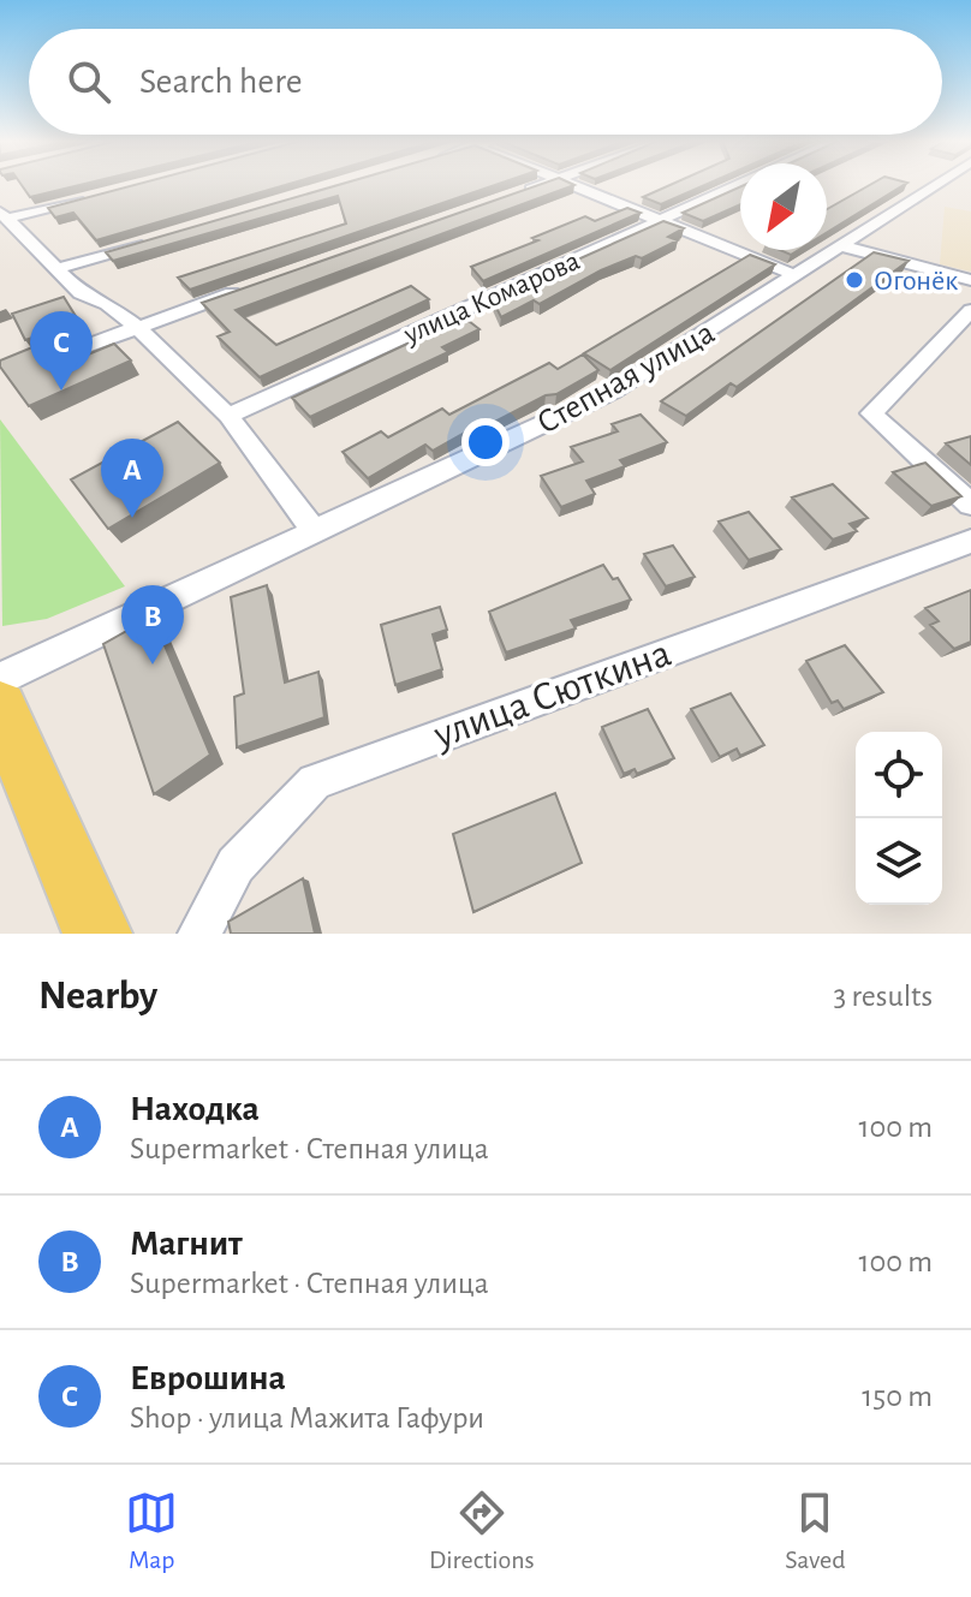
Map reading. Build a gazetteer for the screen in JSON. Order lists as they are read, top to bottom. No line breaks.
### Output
{"streets":{"street":["улица Комарова","Степная улица","улица Сюткина"]},"places":["Огонёк"],"north":"bottom left","page":{"search":"Search here","pins":["C","A","B"],"heading":["Nearby","3 results"],"list":[{"mark":"A","name":"Находка","note":"Supermarket · Степная улица","value":"100 m"},{"mark":"B","name":"Магнит","note":"Supermarket · Степная улица","value":"100 m"},{"mark":"C","name":"Еврошина","note":"Shop · улица Мажита Гафури","value":"150 m"}],"nav":["Map","Directions","Saved"]}}
